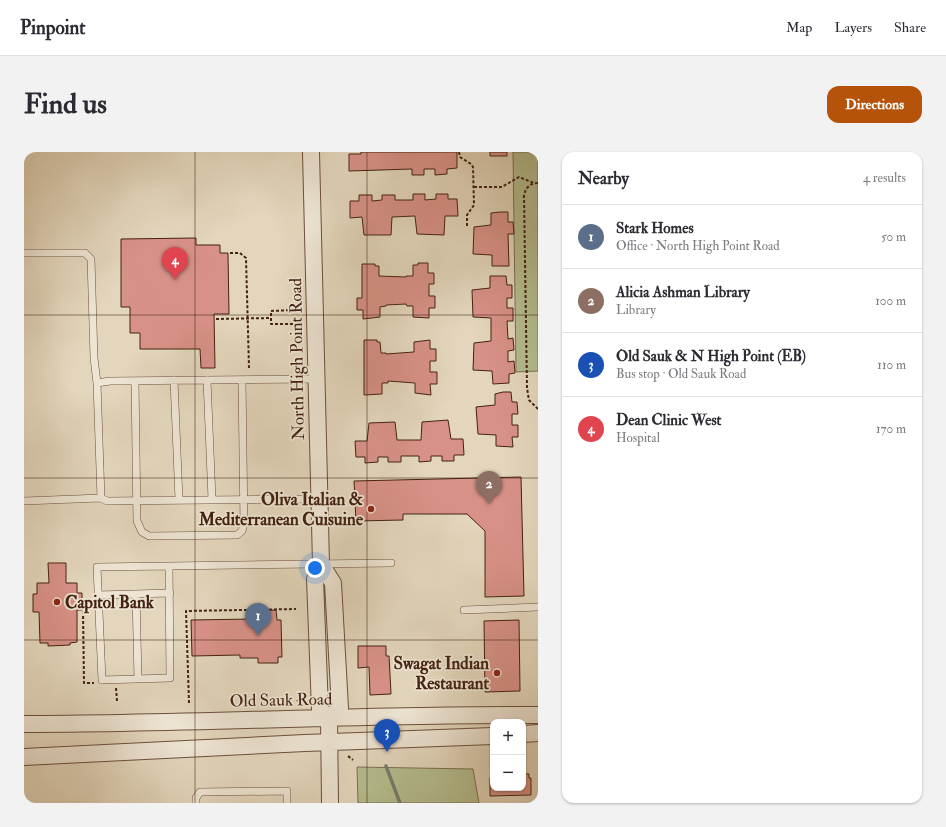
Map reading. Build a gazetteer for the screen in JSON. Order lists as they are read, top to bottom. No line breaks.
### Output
{"streets":{"street":["North High Point Road","Old Sauk Road"]},"crossings":[["North High Point Road","Old Sauk Road"]],"places":["Oliva Italian & Mediterranean Cuisuine","Capitol Bank","Swagat Indian Restaurant"],"page":{"header":"Pinpoint","nav":["Map","Layers","Share"],"buttons":"Directions","title":"Find us","heading":["Nearby","4 results"],"list":[{"mark":"1","name":"Stark Homes","note":"Office · North High Point Road","value":"50 m"},{"mark":"2","name":"Alicia Ashman Library","note":"Library","value":"100 m"},{"mark":"3","name":"Old Sauk & N High Point (EB)","note":"Bus stop · Old Sauk Road","value":"110 m"},{"mark":"4","name":"Dean Clinic West","note":"Hospital","value":"170 m"}],"pins":["4","2","1","3"],"map_buttons":["+","−"]}}
